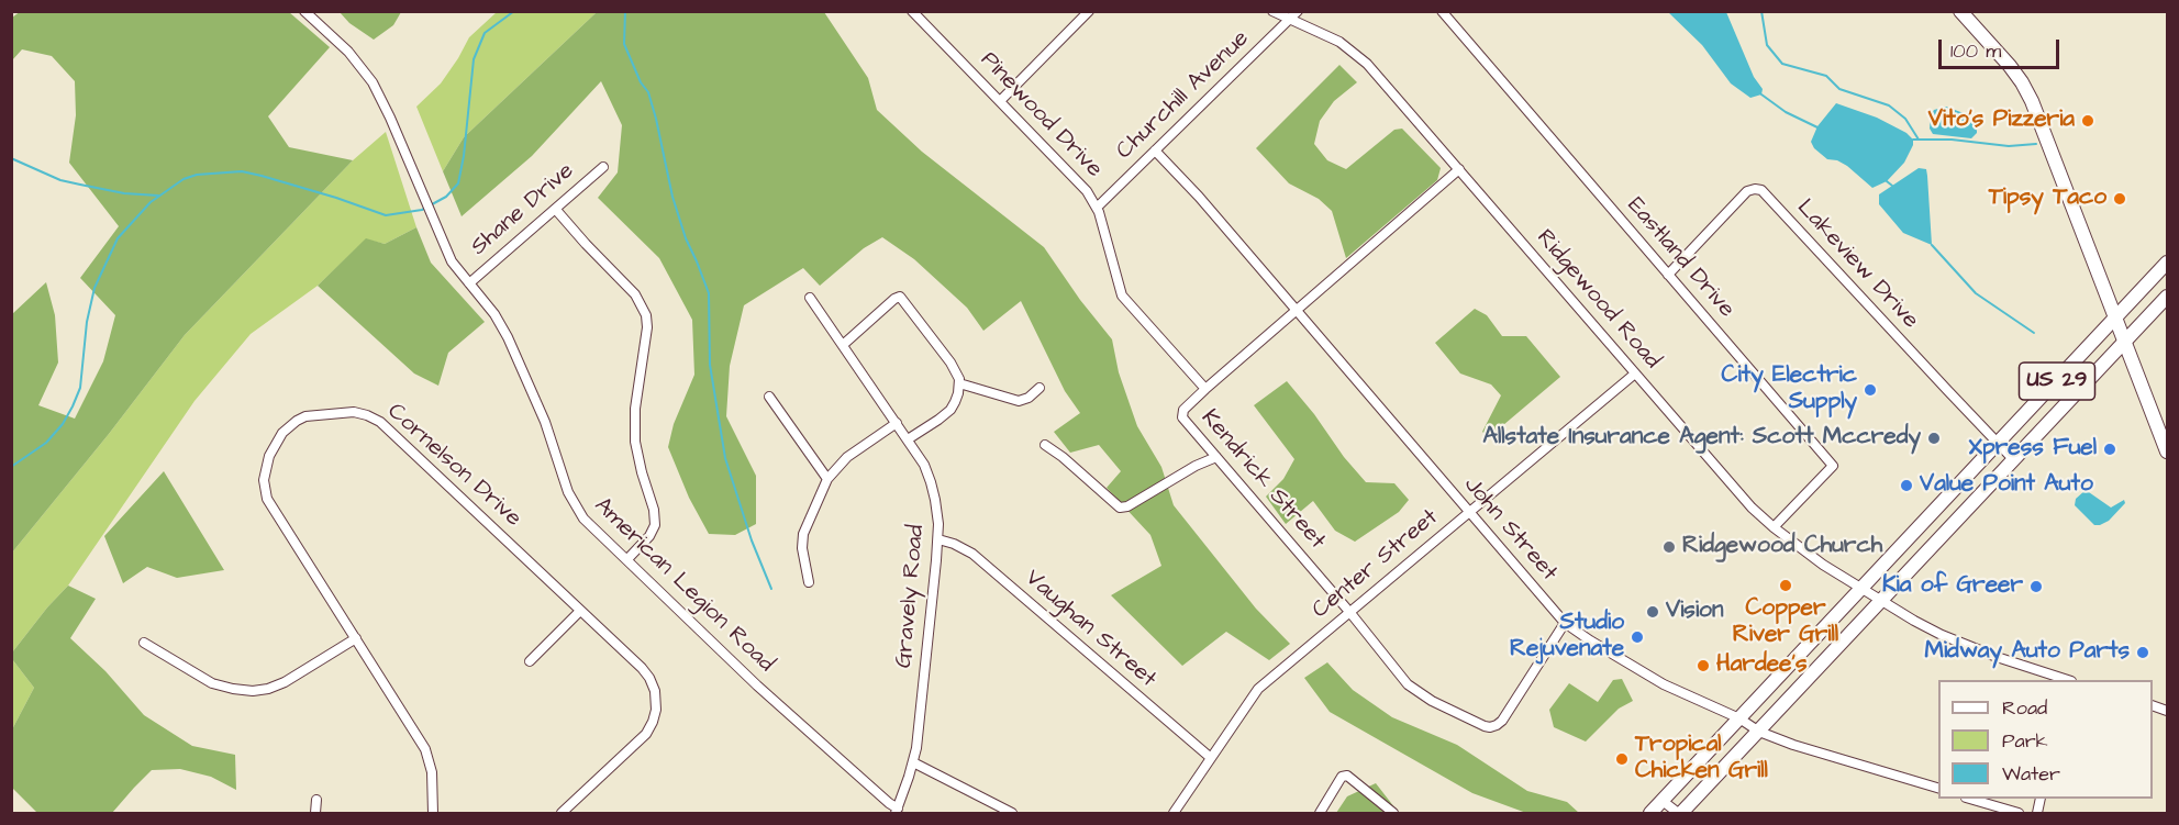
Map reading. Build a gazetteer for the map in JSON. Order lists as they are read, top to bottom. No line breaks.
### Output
{"streets":{"main road":["US 29"],"street":["Churchill Avenue","Pinewood Drive","Shane Drive","Eastland Drive","Lakeview Drive","Ridgewood Road","Cornelson Drive","Kendrick Street","John Street","Center Street","American Legion Road","Gravely Road","Vaughan Street"]},"crossings":[["Churchill Avenue","Pinewood Drive"],["Churchill Avenue","Ridgewood Road"],["Churchill Avenue","John Street"],["Pinewood Drive","Kendrick Street"],["Shane Drive","American Legion Road"],["Eastland Drive","Lakeview Drive"],["Eastland Drive","Ridgewood Road"],["Lakeview Drive","US 29"],["Ridgewood Road","US 29"],["Ridgewood Road","Kendrick Street"],["Ridgewood Road","Center Street"],["US 29","John Street"],["Kendrick Street","John Street"],["Kendrick Street","Center Street"],["John Street","Center Street"],["Center Street","Vaughan Street"],["American Legion Road","Gravely Road"],["Gravely Road","Vaughan Street"]],"places":["Vito's Pizzeria","Tipsy Taco","City Electric Supply","Allstate Insurance Agent: Scott Mccredy","Xpress Fuel","Value Point Auto","Ridgewood Church","Copper River Grill","Kia of Greer","Vision","Studio Rejuvenate","Midway Auto Parts","Hardee's","Tropical Chicken Grill"],"legend":["Road","Park","Water"],"scale_bar":"100 m"}
